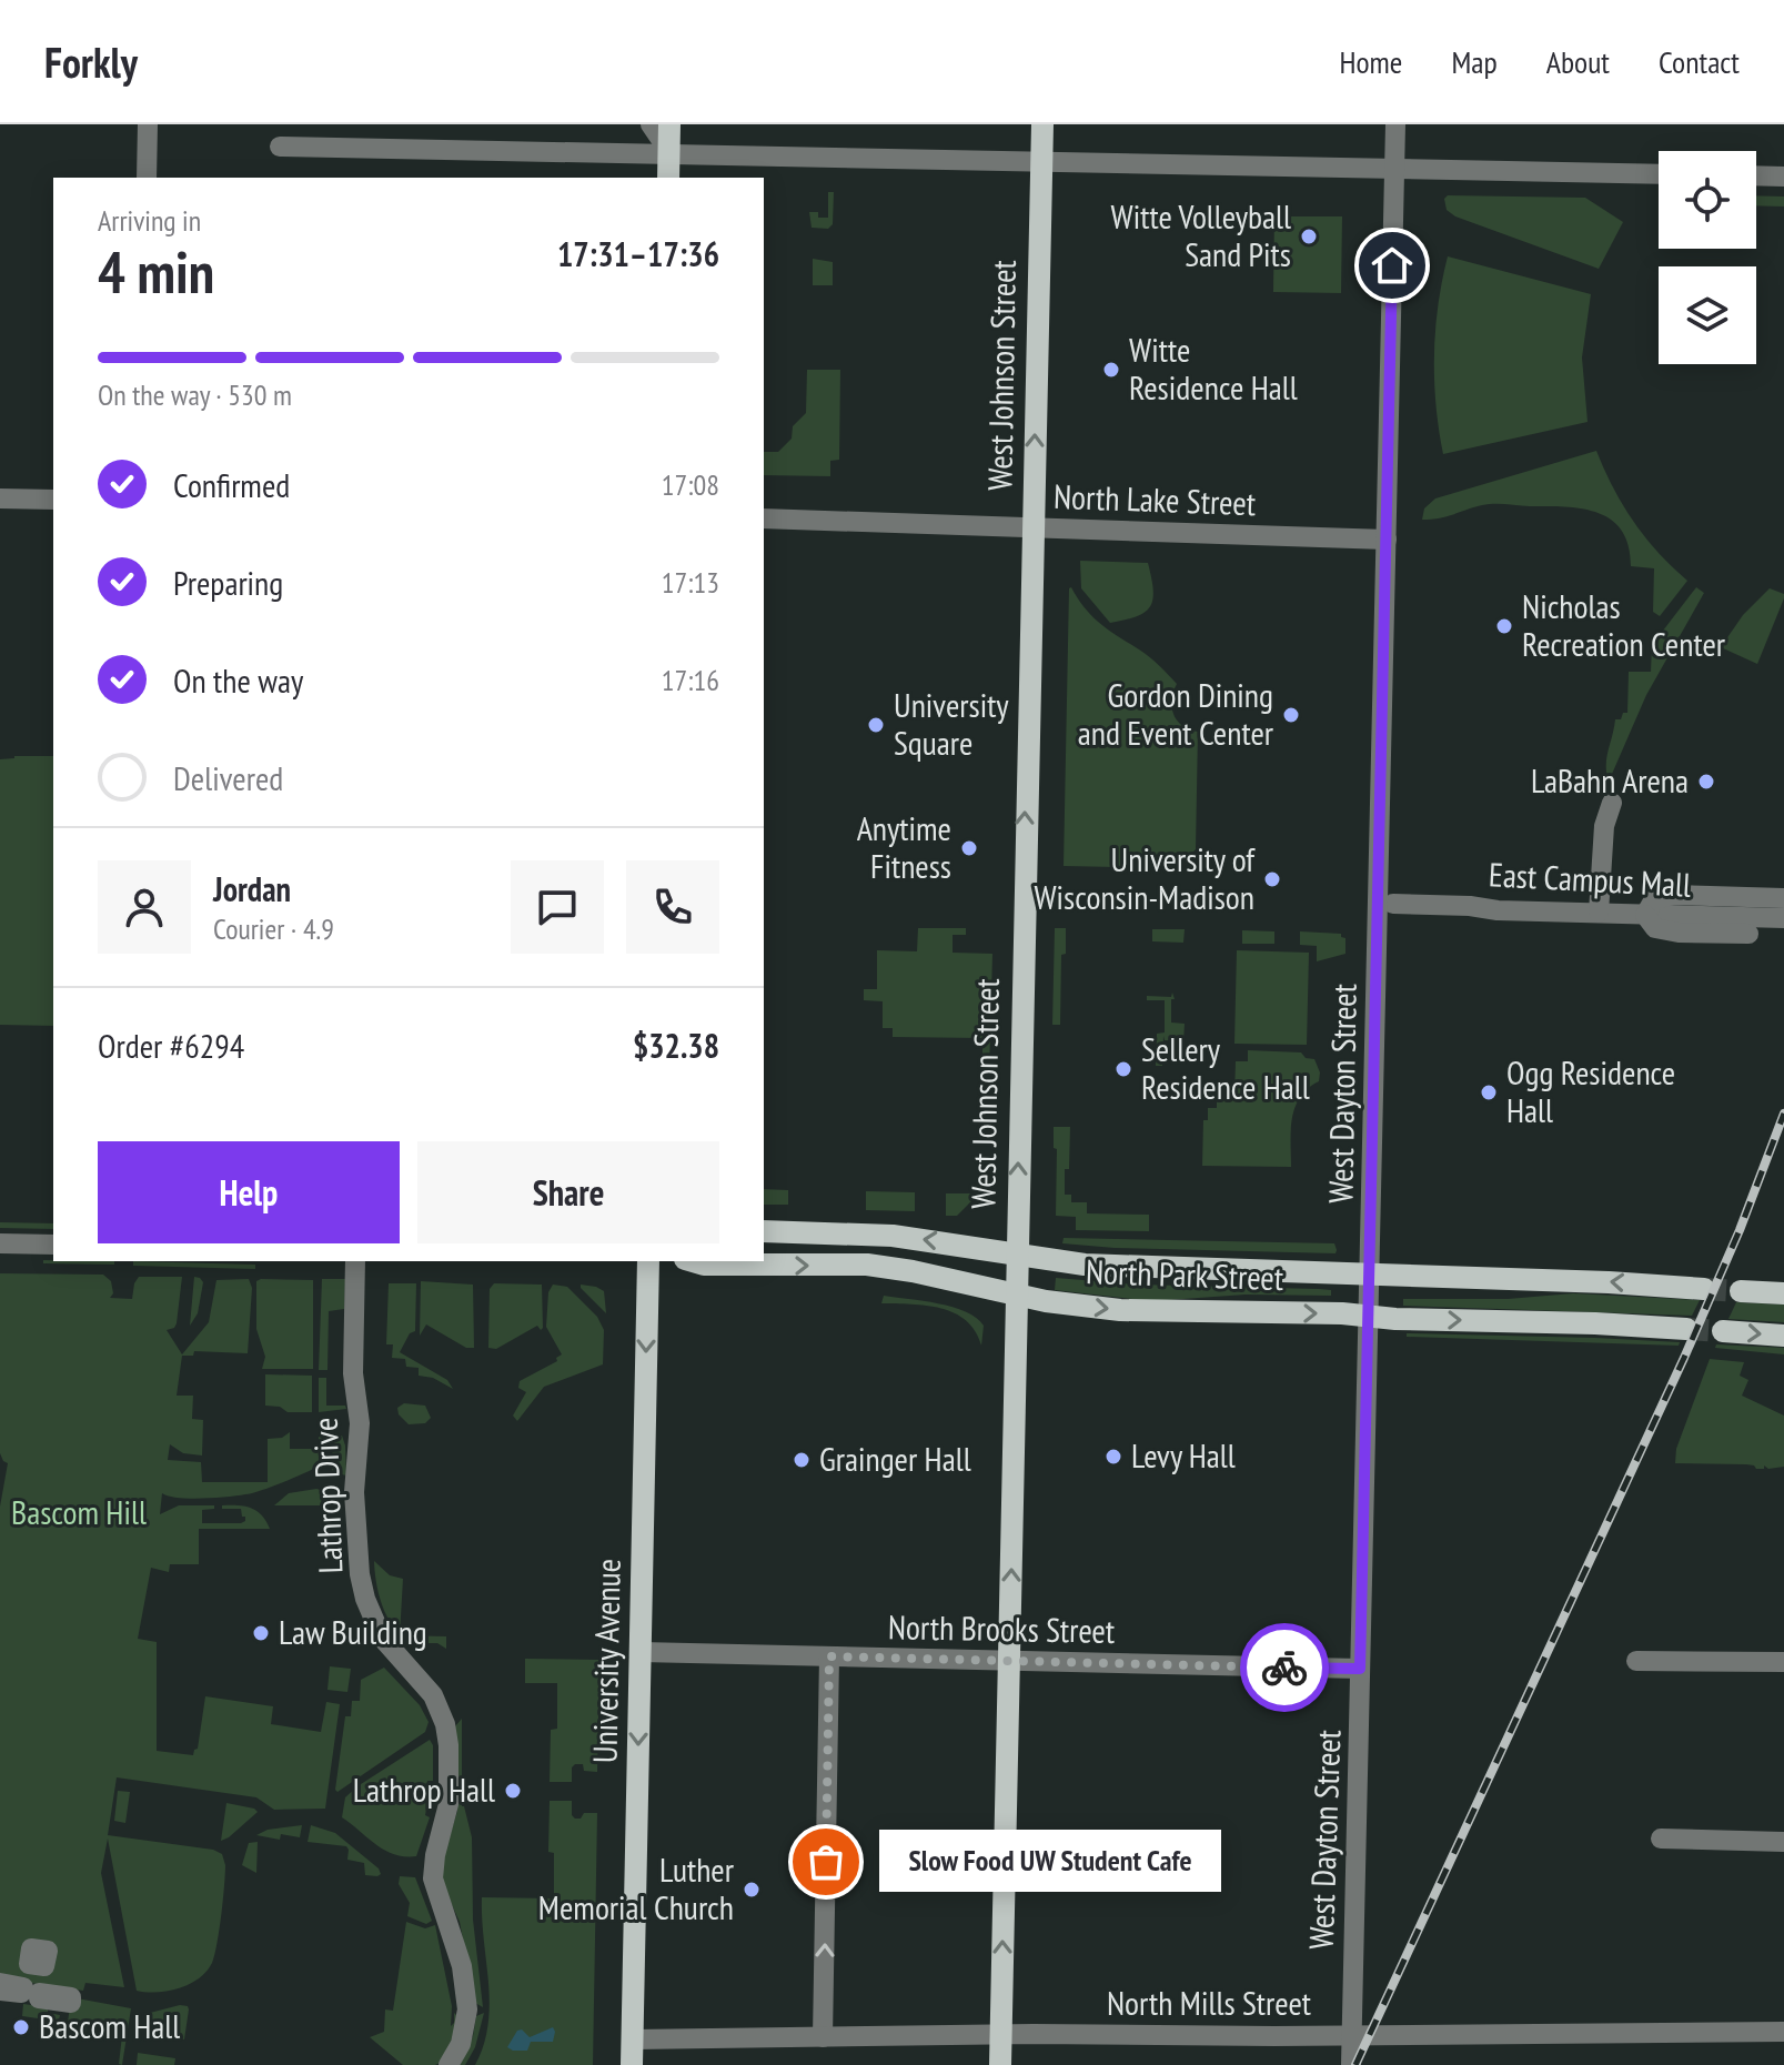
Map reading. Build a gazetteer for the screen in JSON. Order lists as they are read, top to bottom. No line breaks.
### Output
{"streets":{"main road":["West Johnson Street","North Park Street","University Avenue"],"street":["North Lake Street","East Campus Mall","West Dayton Street","Lathrop Drive","North Brooks Street","North Mills Street"]},"crossings":[["West Johnson Street","North Lake Street"],["West Johnson Street","North Park Street"],["West Johnson Street","North Brooks Street"],["West Johnson Street","North Mills Street"],["North Lake Street","West Dayton Street"],["West Dayton Street","North Park Street"],["West Dayton Street","North Brooks Street"],["West Dayton Street","North Mills Street"],["North Brooks Street","University Avenue"],["University Avenue","North Mills Street"]],"one_way":["West Johnson Street","University Avenue"],"parks":["Bascom Hill"],"places":["Witte Volleyball Sand Pits","Witte Residence Hall","Nicholas Recreation Center","Gordon Dining and Event Center","University Square","LaBahn Arena","Anytime Fitness","University of Wisconsin-Madison","Sellery Residence Hall","Ogg Residence Hall","Levy Hall","Grainger Hall","Law Building","Lathrop Hall","Slow Food UW Student Cafe","Luther Memorial Church","Bascom Hall"],"page":{"header":"Forkly","nav":["Home","Map","About","Contact"],"heading":["4 min","Arriving in","17:31–17:36"],"panel":["Jordan","Courier · 4.9","Order #6294","$32.38"],"bar":"On the way · 530 m","list":[["Confirmed","17:08"],["Preparing","17:13"],["On the way","17:16"],"Delivered"],"buttons":["Help","Share"],"bubble":"Slow Food UW Student Cafe"}}
